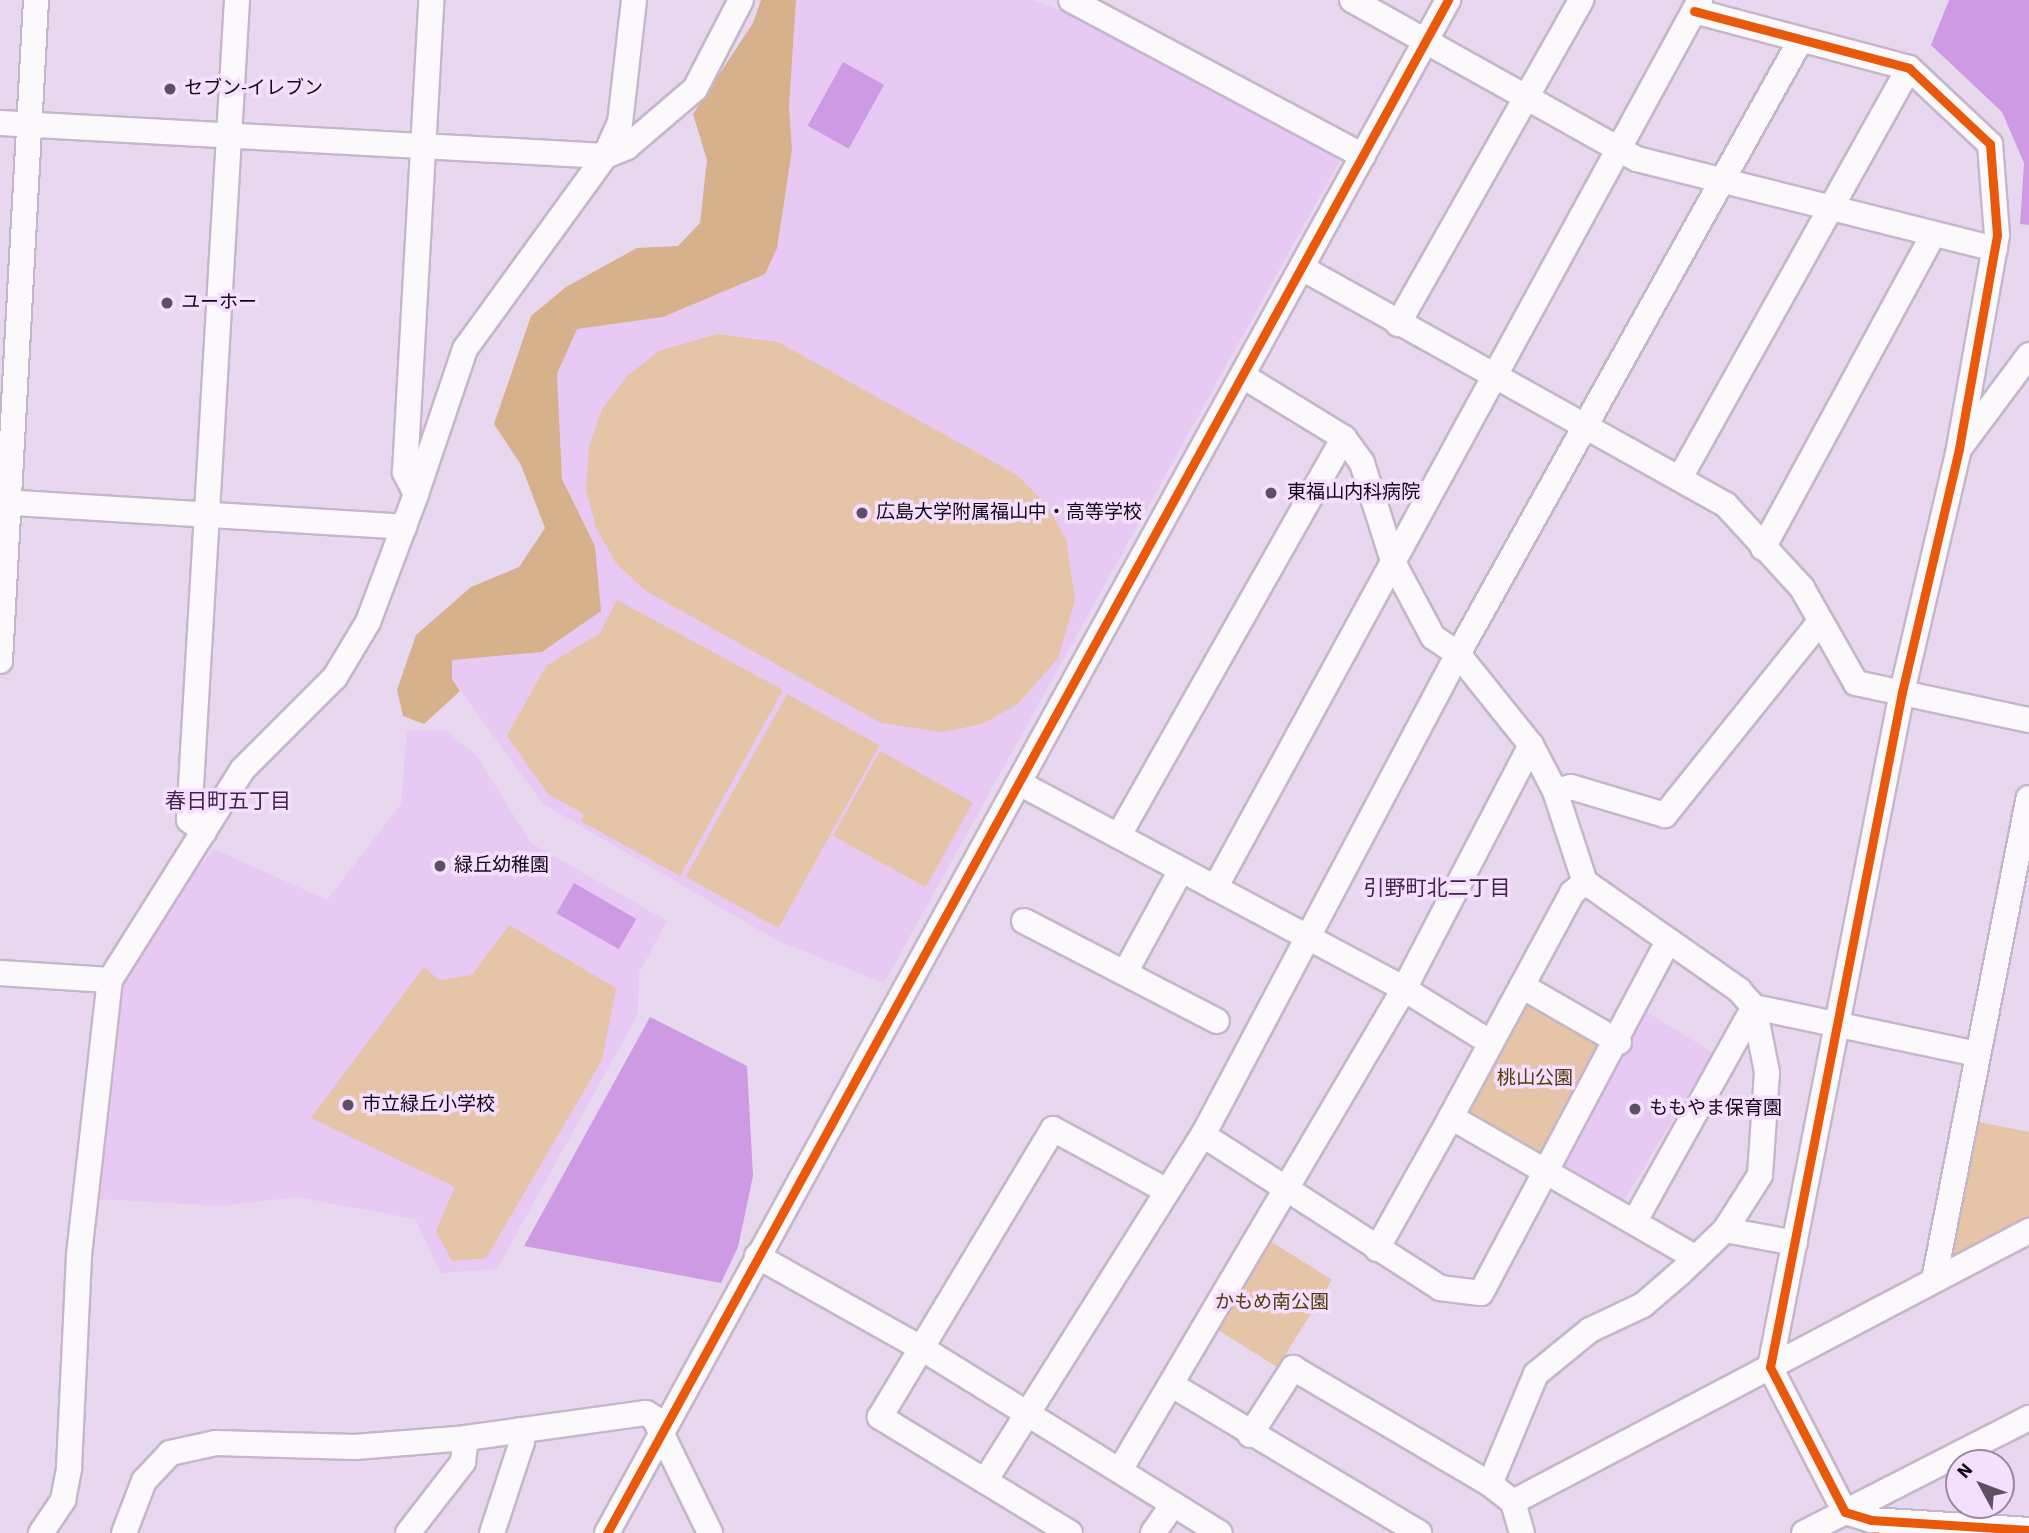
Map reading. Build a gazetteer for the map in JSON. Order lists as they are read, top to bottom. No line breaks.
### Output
{"districts":["春日町五丁目","引野町北二丁目"],"parks":["桃山公園","かもめ南公園"],"places":["セブン-イレブン","ユーホー","東福山内科病院","広島大学附属福山中・高等学校","緑丘幼稚園","市立緑丘小学校","ももやま保育園"],"north":"top left"}
